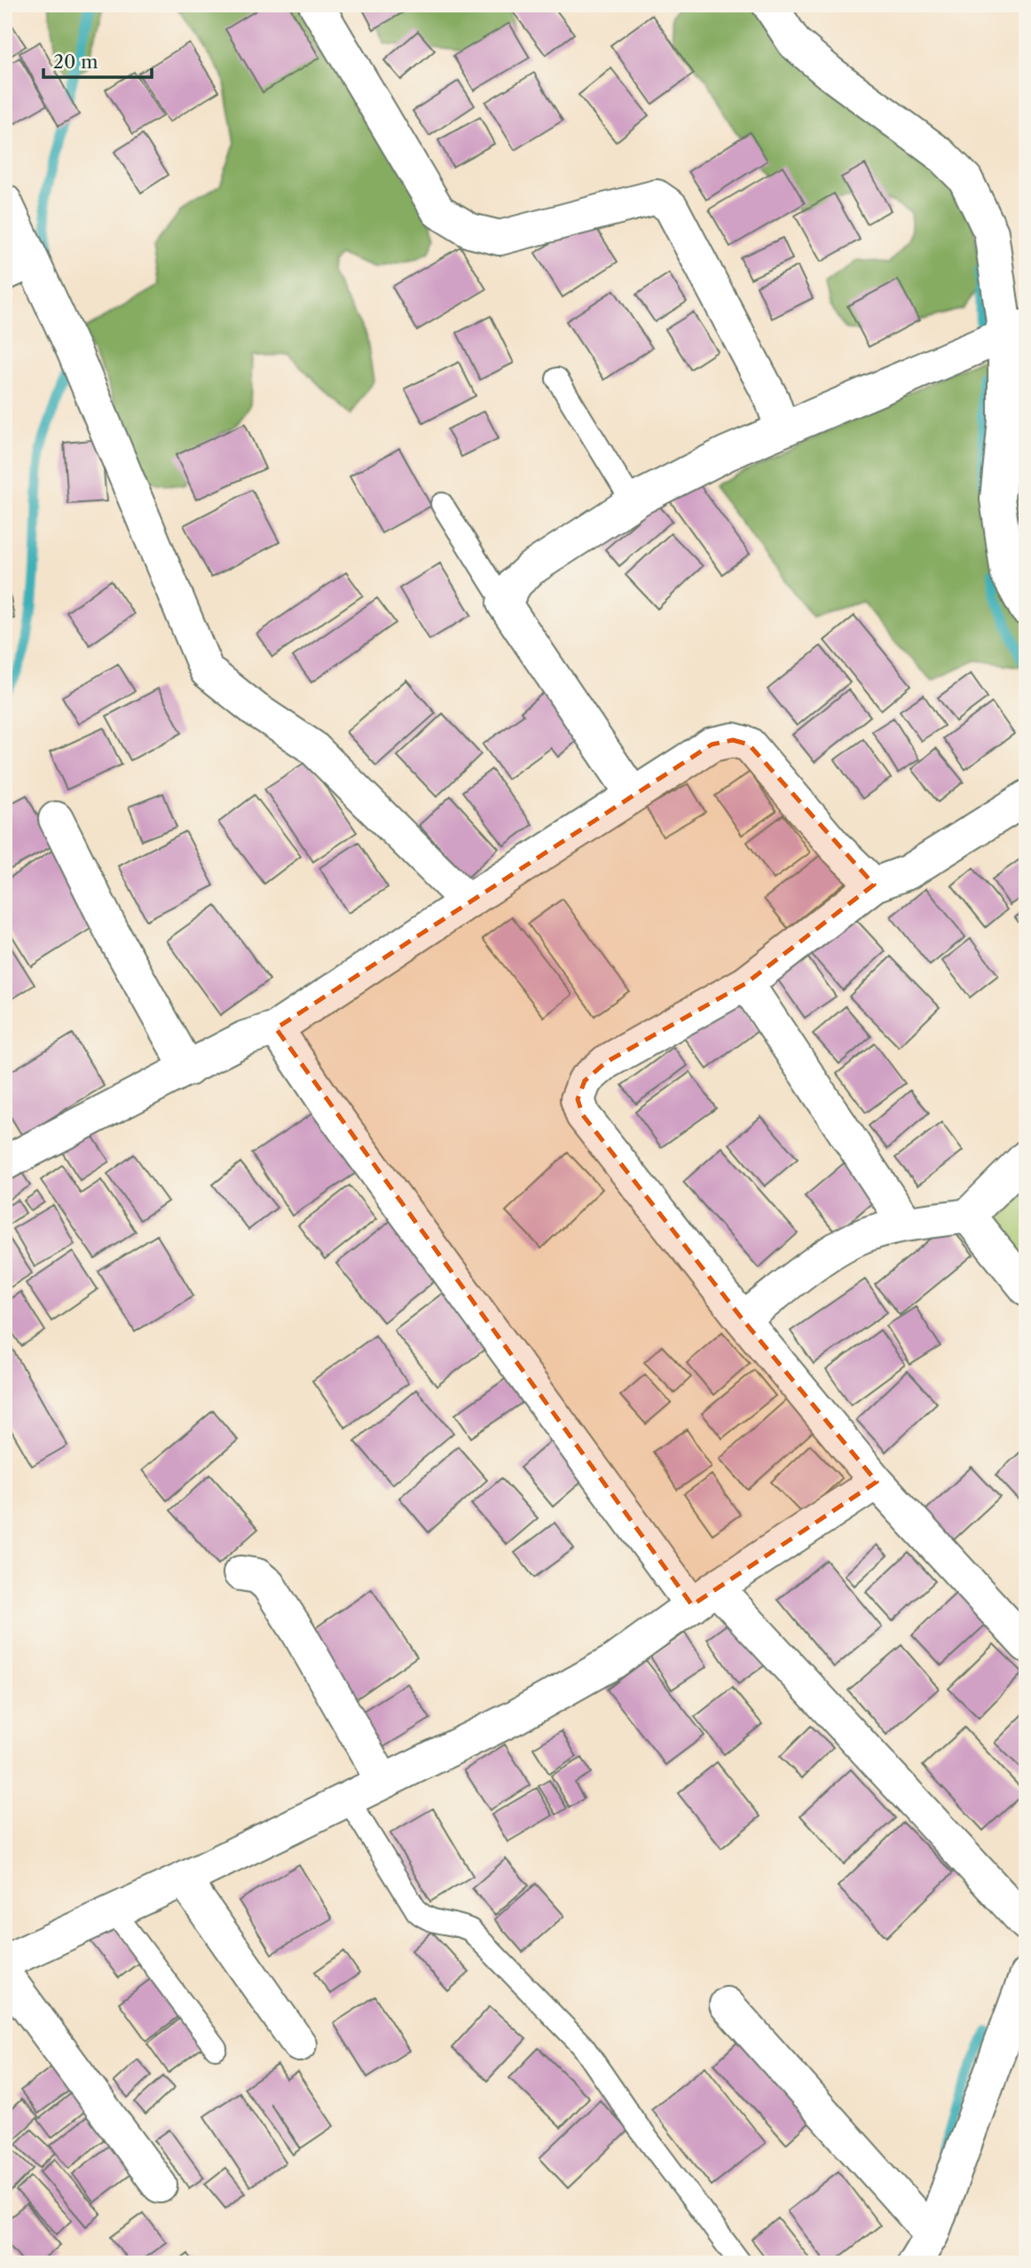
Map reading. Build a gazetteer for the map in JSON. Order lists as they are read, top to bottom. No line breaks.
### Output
{"scale_bar":"20 m"}
